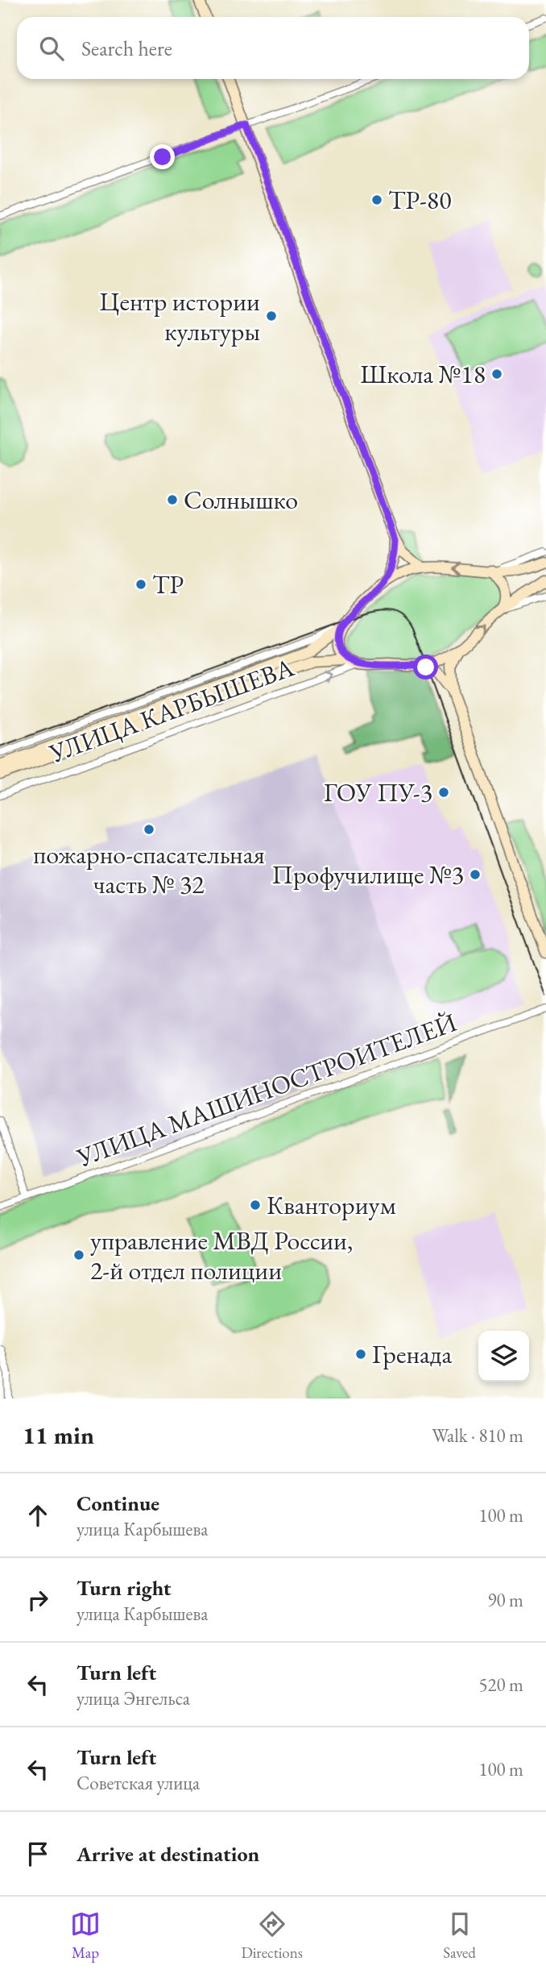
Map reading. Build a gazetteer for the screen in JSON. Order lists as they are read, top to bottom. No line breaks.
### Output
{"streets":{"main road":["УЛИЦА КАРБЫШЕВА"],"street":["УЛИЦА МАШИНОСТРОИТЕЛЕЙ"]},"places":["ТР-80","Центр истории культуры","Школа №18","Солнышко","ТР","ГОУ ПУ-3","пожарно-спасательная часть № 32","Профучилище №3","Кванториум","управление МВД России, 2-й отдел полиции","Гренада"],"page":{"search":"Search here","heading":["11 min","Walk · 810 m"],"list":[["Continue","улица Карбышева","100 m"],["Turn right","улица Карбышева","90 m"],["Turn left","улица Энгельса","520 m"],["Turn left","Советская улица","100 m"],"Arrive at destination"],"nav":["Map","Directions","Saved"]}}
